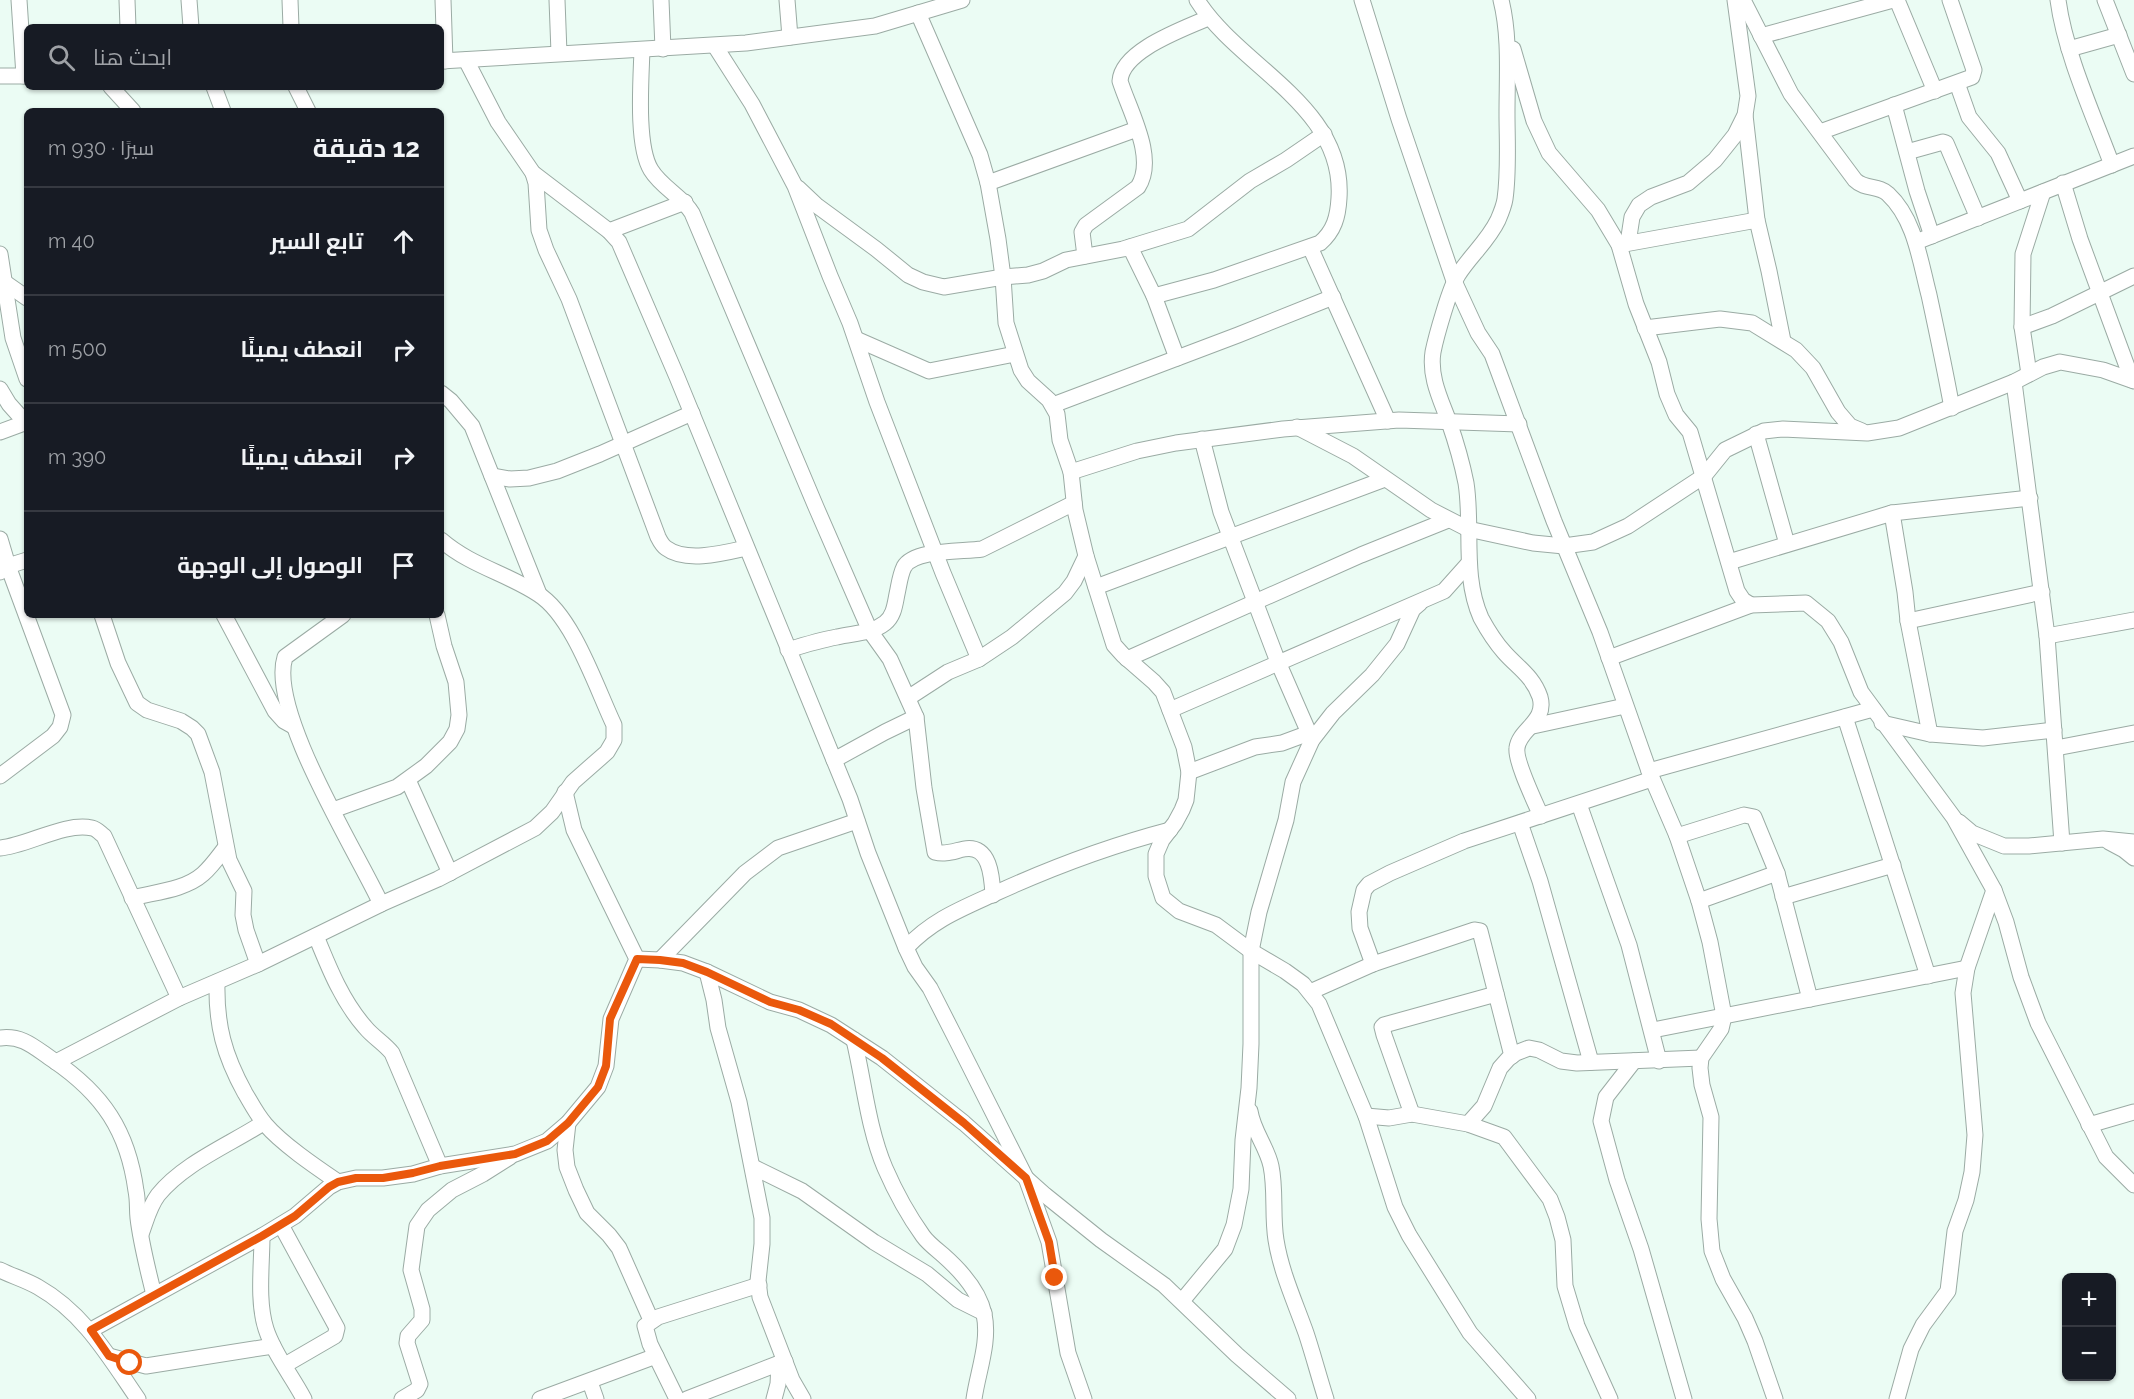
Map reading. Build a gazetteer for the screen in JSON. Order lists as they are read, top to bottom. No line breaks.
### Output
{"page":{"search":"ابحث هنا","heading":["12 دقيقة","سيرًا · 930 m"],"list":[["تابع السير","40 m"],["انعطف يمينًا","500 m"],["انعطف يمينًا","390 m"],"الوصول إلى الوجهة"],"map_buttons":["+","−"]}}
